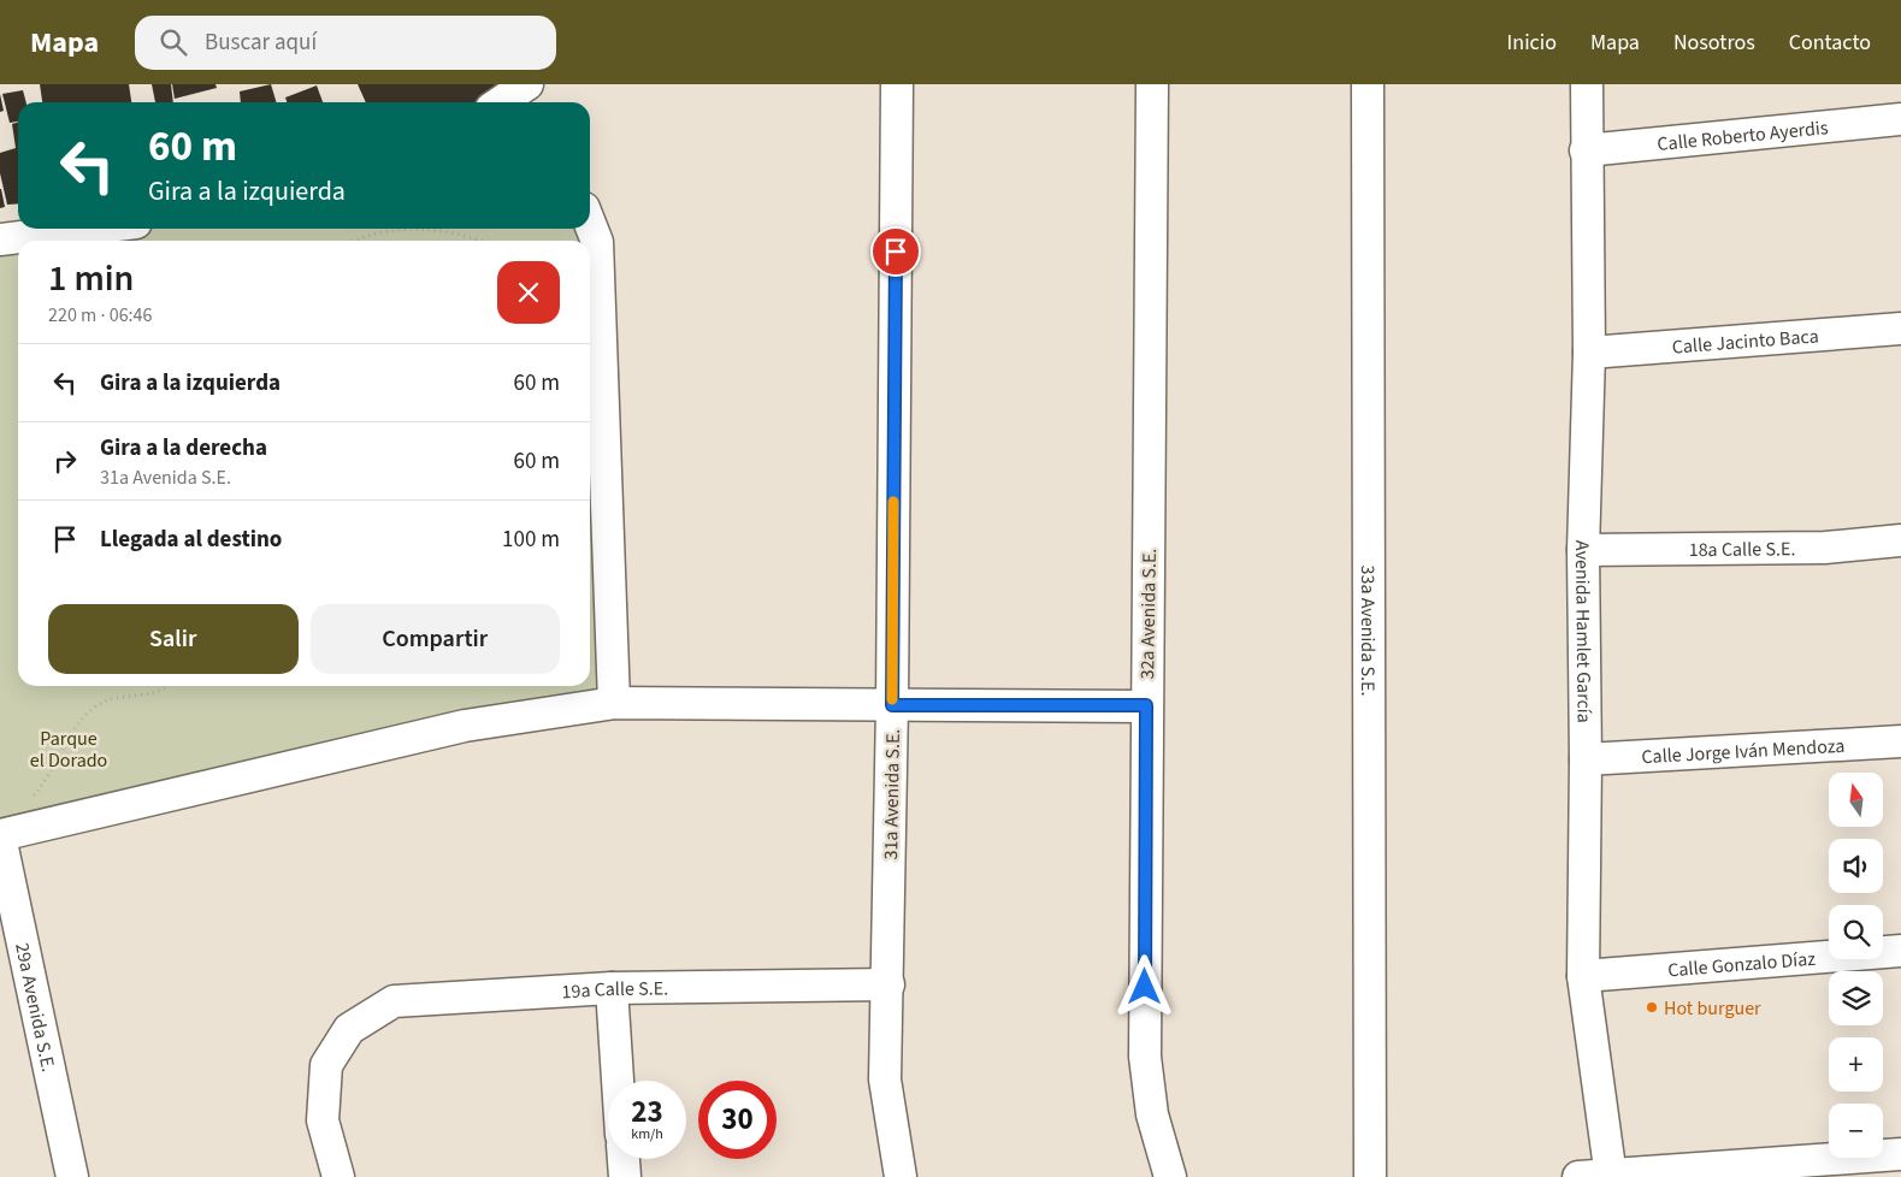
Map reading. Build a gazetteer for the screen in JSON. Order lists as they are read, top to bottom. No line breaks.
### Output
{"streets":{"street":["Calle Roberto Ayerdis","Calle Jacinto Baca","18a Calle S.E.","32a Avenida S.E.","33a Avenida S.E.","Avenida Hamlet García","Calle Jorge Iván Mendoza","31a Avenida S.E.","Calle Gonzalo Díaz","19a Calle S.E.","29a Avenida S.E."]},"crossings":[["Calle Roberto Ayerdis","Avenida Hamlet García"],["Calle Jacinto Baca","Avenida Hamlet García"],["18a Calle S.E.","Avenida Hamlet García"],["Avenida Hamlet García","Calle Jorge Iván Mendoza"],["Avenida Hamlet García","Calle Gonzalo Díaz"],["31a Avenida S.E.","19a Calle S.E."]],"parks":["Parque el Dorado"],"places":["Hot burguer"],"north":"top","page":{"header":"Mapa","search":"Buscar aquí","nav":["Inicio","Mapa","Nosotros","Contacto"],"turn":["60 m","Gira a la izquierda"],"heading":["1 min","220 m · 06:46"],"list":[{"name":"Gira a la izquierda","value":"60 m"},{"name":"Gira a la derecha","note":"31a Avenida S.E.","value":"60 m"},{"name":"Llegada al destino","value":"100 m"}],"buttons":["Salir","Compartir"],"map_buttons":["+","−"],"speed":"23 km/h","limit":"30"}}
